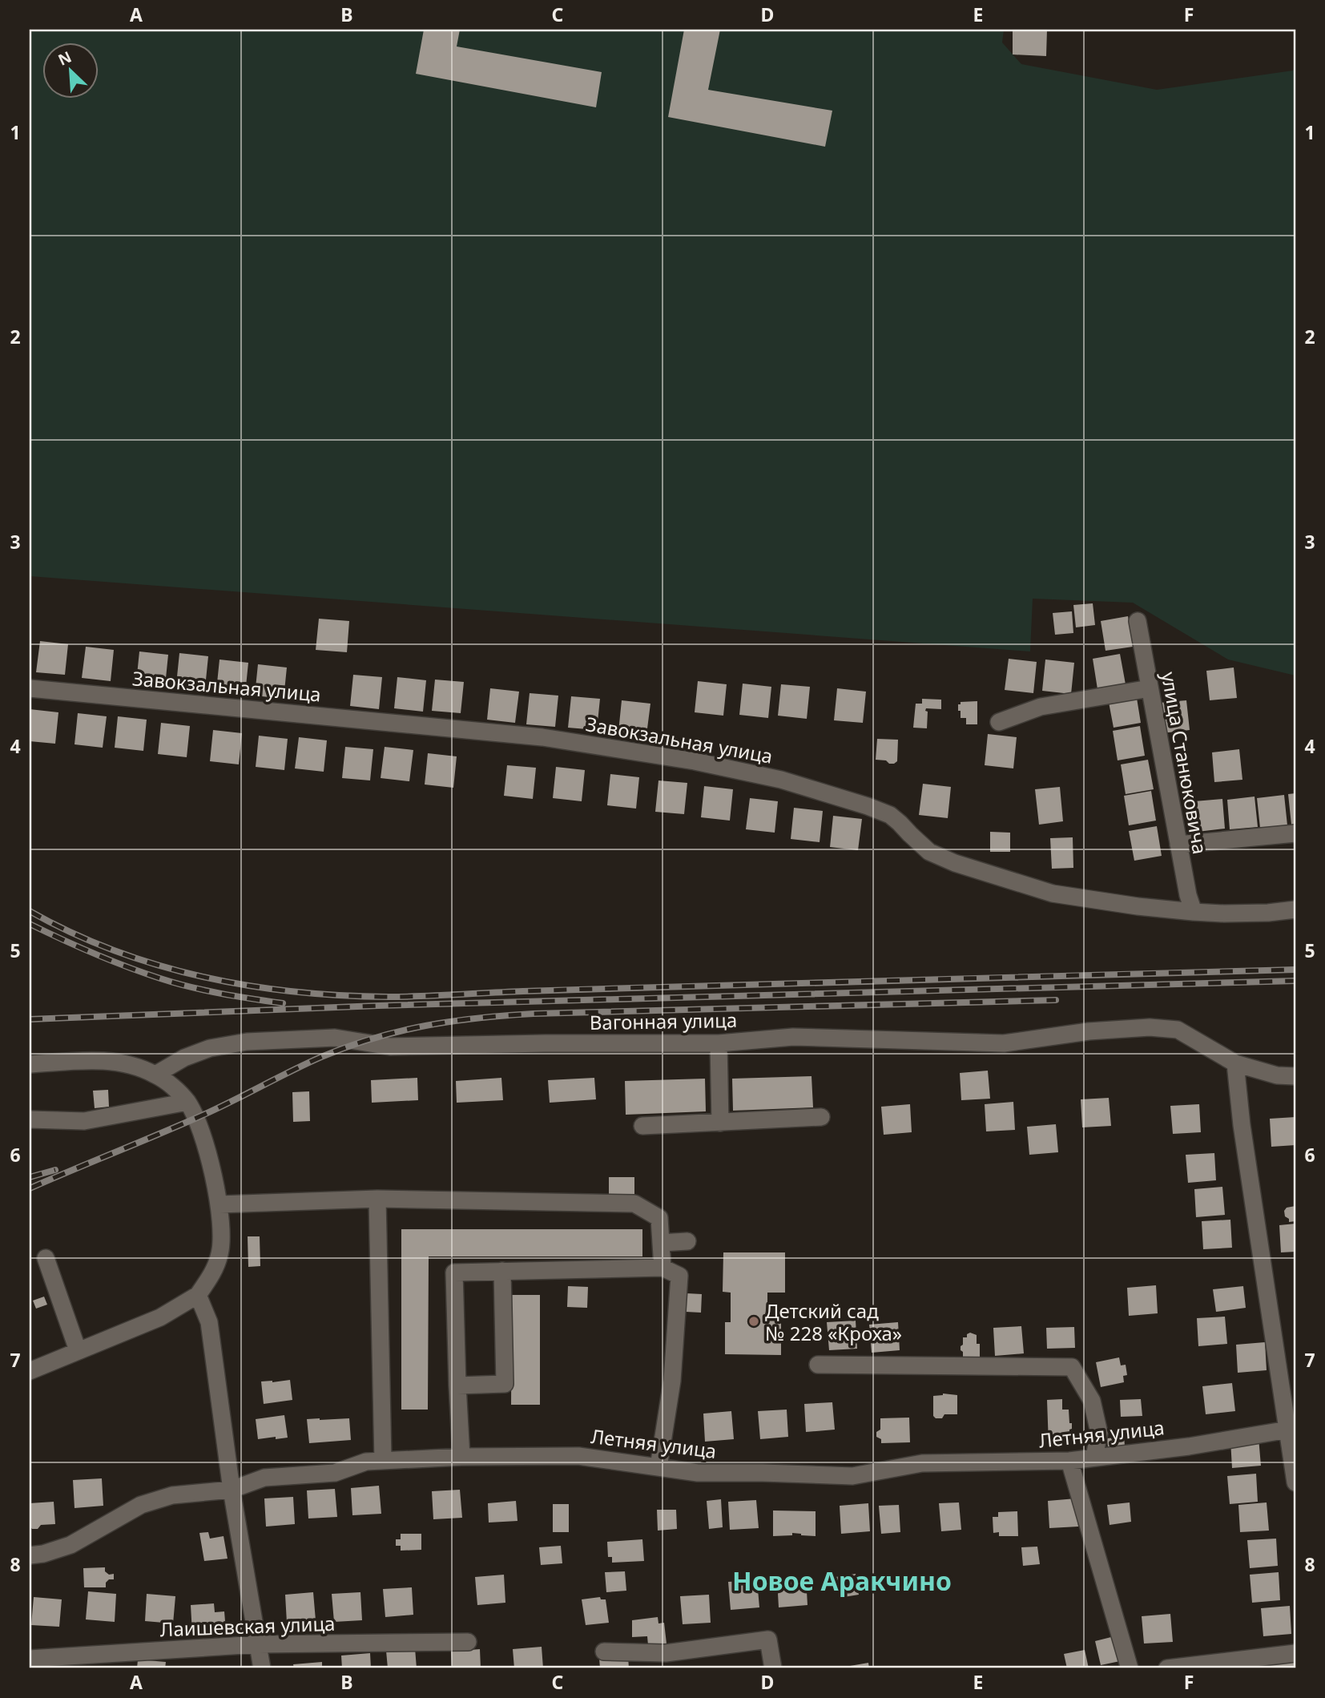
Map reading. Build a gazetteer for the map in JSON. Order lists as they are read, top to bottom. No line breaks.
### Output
{"streets":{"street":["Завокзальная улица","улица Станюковича","Вагонная улица","Летняя улица","Лаишевская улица"]},"crossings":[["Завокзальная улица","улица Станюковича"]],"districts":["Новое Аракчино"],"places":["Детский сад № 228 «Кроха»"],"north":"top left","grid":{"columns":["A","B","C","D","E","F"],"rows":["1","2","3","4","5","6","7","8"]}}
